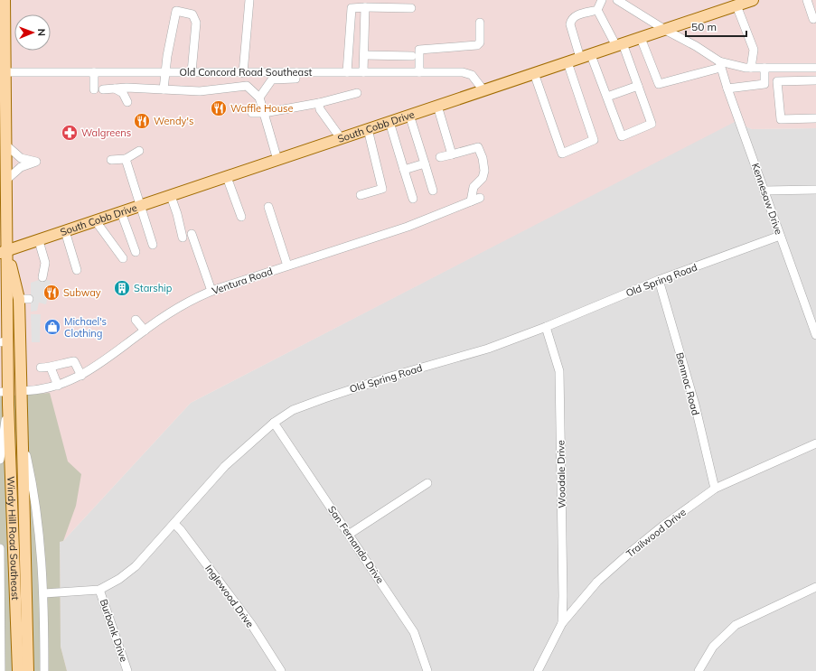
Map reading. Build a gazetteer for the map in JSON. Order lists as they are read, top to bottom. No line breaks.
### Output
{"streets":{"main road":["South Cobb Drive","Windy Hill Road Southeast"],"street":["Old Concord Road Southeast","Kennesaw Drive","Old Spring Road","Ventura Road","Benmac Road","Woodale Drive","Trailwood Drive","San Fernando Drive","Inglewood Drive","Burbank Drive"]},"crossings":[["Old Concord Road Southeast","South Cobb Drive"],["Old Concord Road Southeast","Windy Hill Road Southeast"],["South Cobb Drive","Windy Hill Road Southeast"],["Kennesaw Drive","Old Spring Road"],["Old Spring Road","Benmac Road"],["Old Spring Road","Woodale Drive"],["Old Spring Road","Windy Hill Road Southeast"],["Old Spring Road","San Fernando Drive"],["Old Spring Road","Inglewood Drive"],["Old Spring Road","Burbank Drive"],["Ventura Road","Windy Hill Road Southeast"],["Benmac Road","Trailwood Drive"],["Woodale Drive","Trailwood Drive"]],"places":{"restaurant":["Waffle House","Wendy's","Subway"],"pharmacy":["Walgreens"],"building":["Starship"],"shop":["Michael's Clothing"]},"scale_bar":"50 m","north":"right"}
